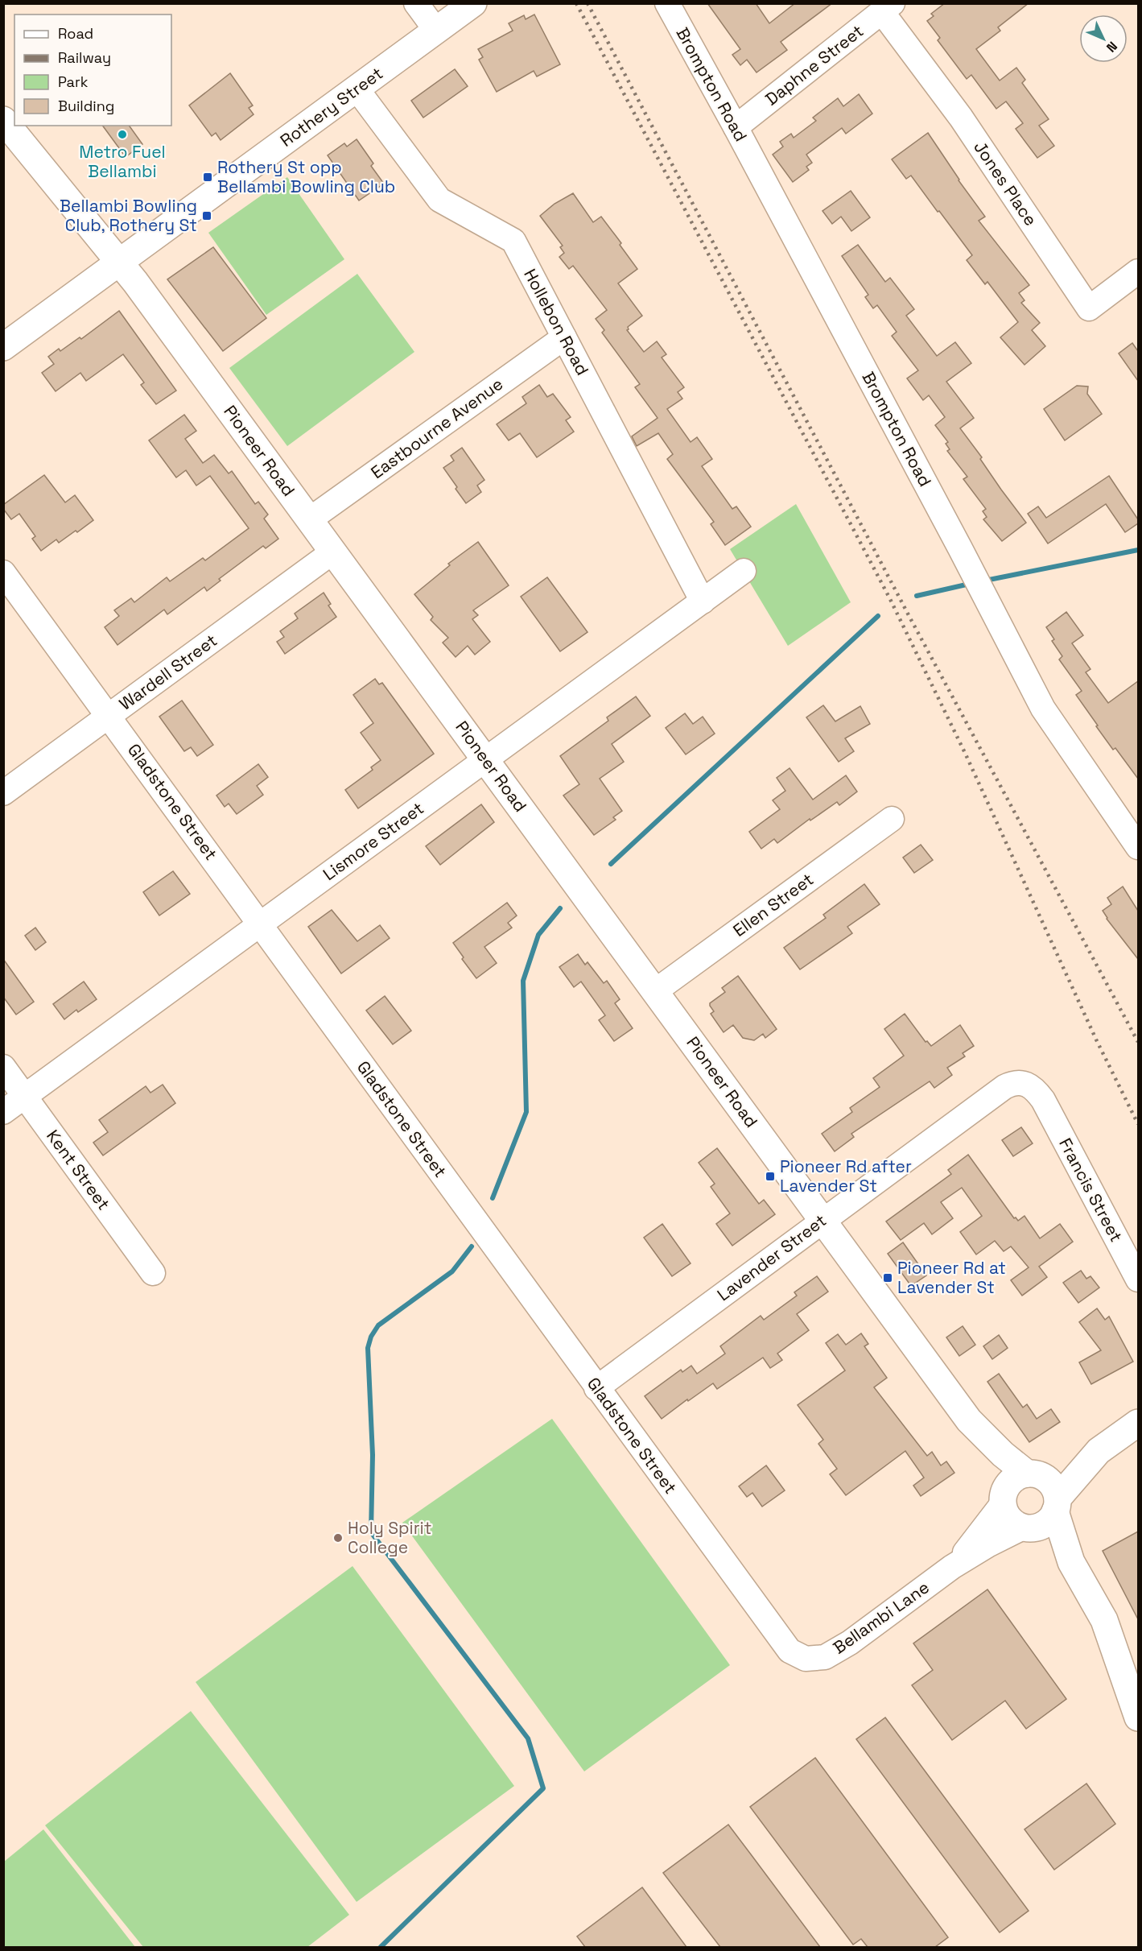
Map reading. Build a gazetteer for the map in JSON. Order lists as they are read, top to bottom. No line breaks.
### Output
{"streets":{"main road":["Rothery Street","Pioneer Road"],"street":["Daphne Street","Brompton Road","Jones Place","Hollebon Road","Eastbourne Avenue","Wardell Street","Gladstone Street","Lismore Street","Ellen Street","Kent Street","Francis Street","Lavender Street","Bellambi Lane"]},"crossings":[["Daphne Street","Brompton Road"],["Daphne Street","Jones Place"],["Rothery Street","Hollebon Road"],["Rothery Street","Pioneer Road"],["Hollebon Road","Eastbourne Avenue"],["Hollebon Road","Lismore Street"],["Eastbourne Avenue","Pioneer Road"],["Pioneer Road","Wardell Street"],["Pioneer Road","Lismore Street"],["Pioneer Road","Ellen Street"],["Pioneer Road","Lavender Street"],["Pioneer Road","Bellambi Lane"],["Wardell Street","Gladstone Street"],["Gladstone Street","Lismore Street"],["Gladstone Street","Lavender Street"],["Gladstone Street","Bellambi Lane"],["Lismore Street","Kent Street"],["Francis Street","Lavender Street"]],"places":{"other":["Metro Fuel Bellambi","Holy Spirit College"],"transit":["Rothery St opp Bellambi Bowling Club","Bellambi Bowling Club, Rothery St","Pioneer Rd after Lavender St","Pioneer Rd at Lavender St"]},"legend":["Road","Railway","Park","Building"],"north":"bottom right"}
